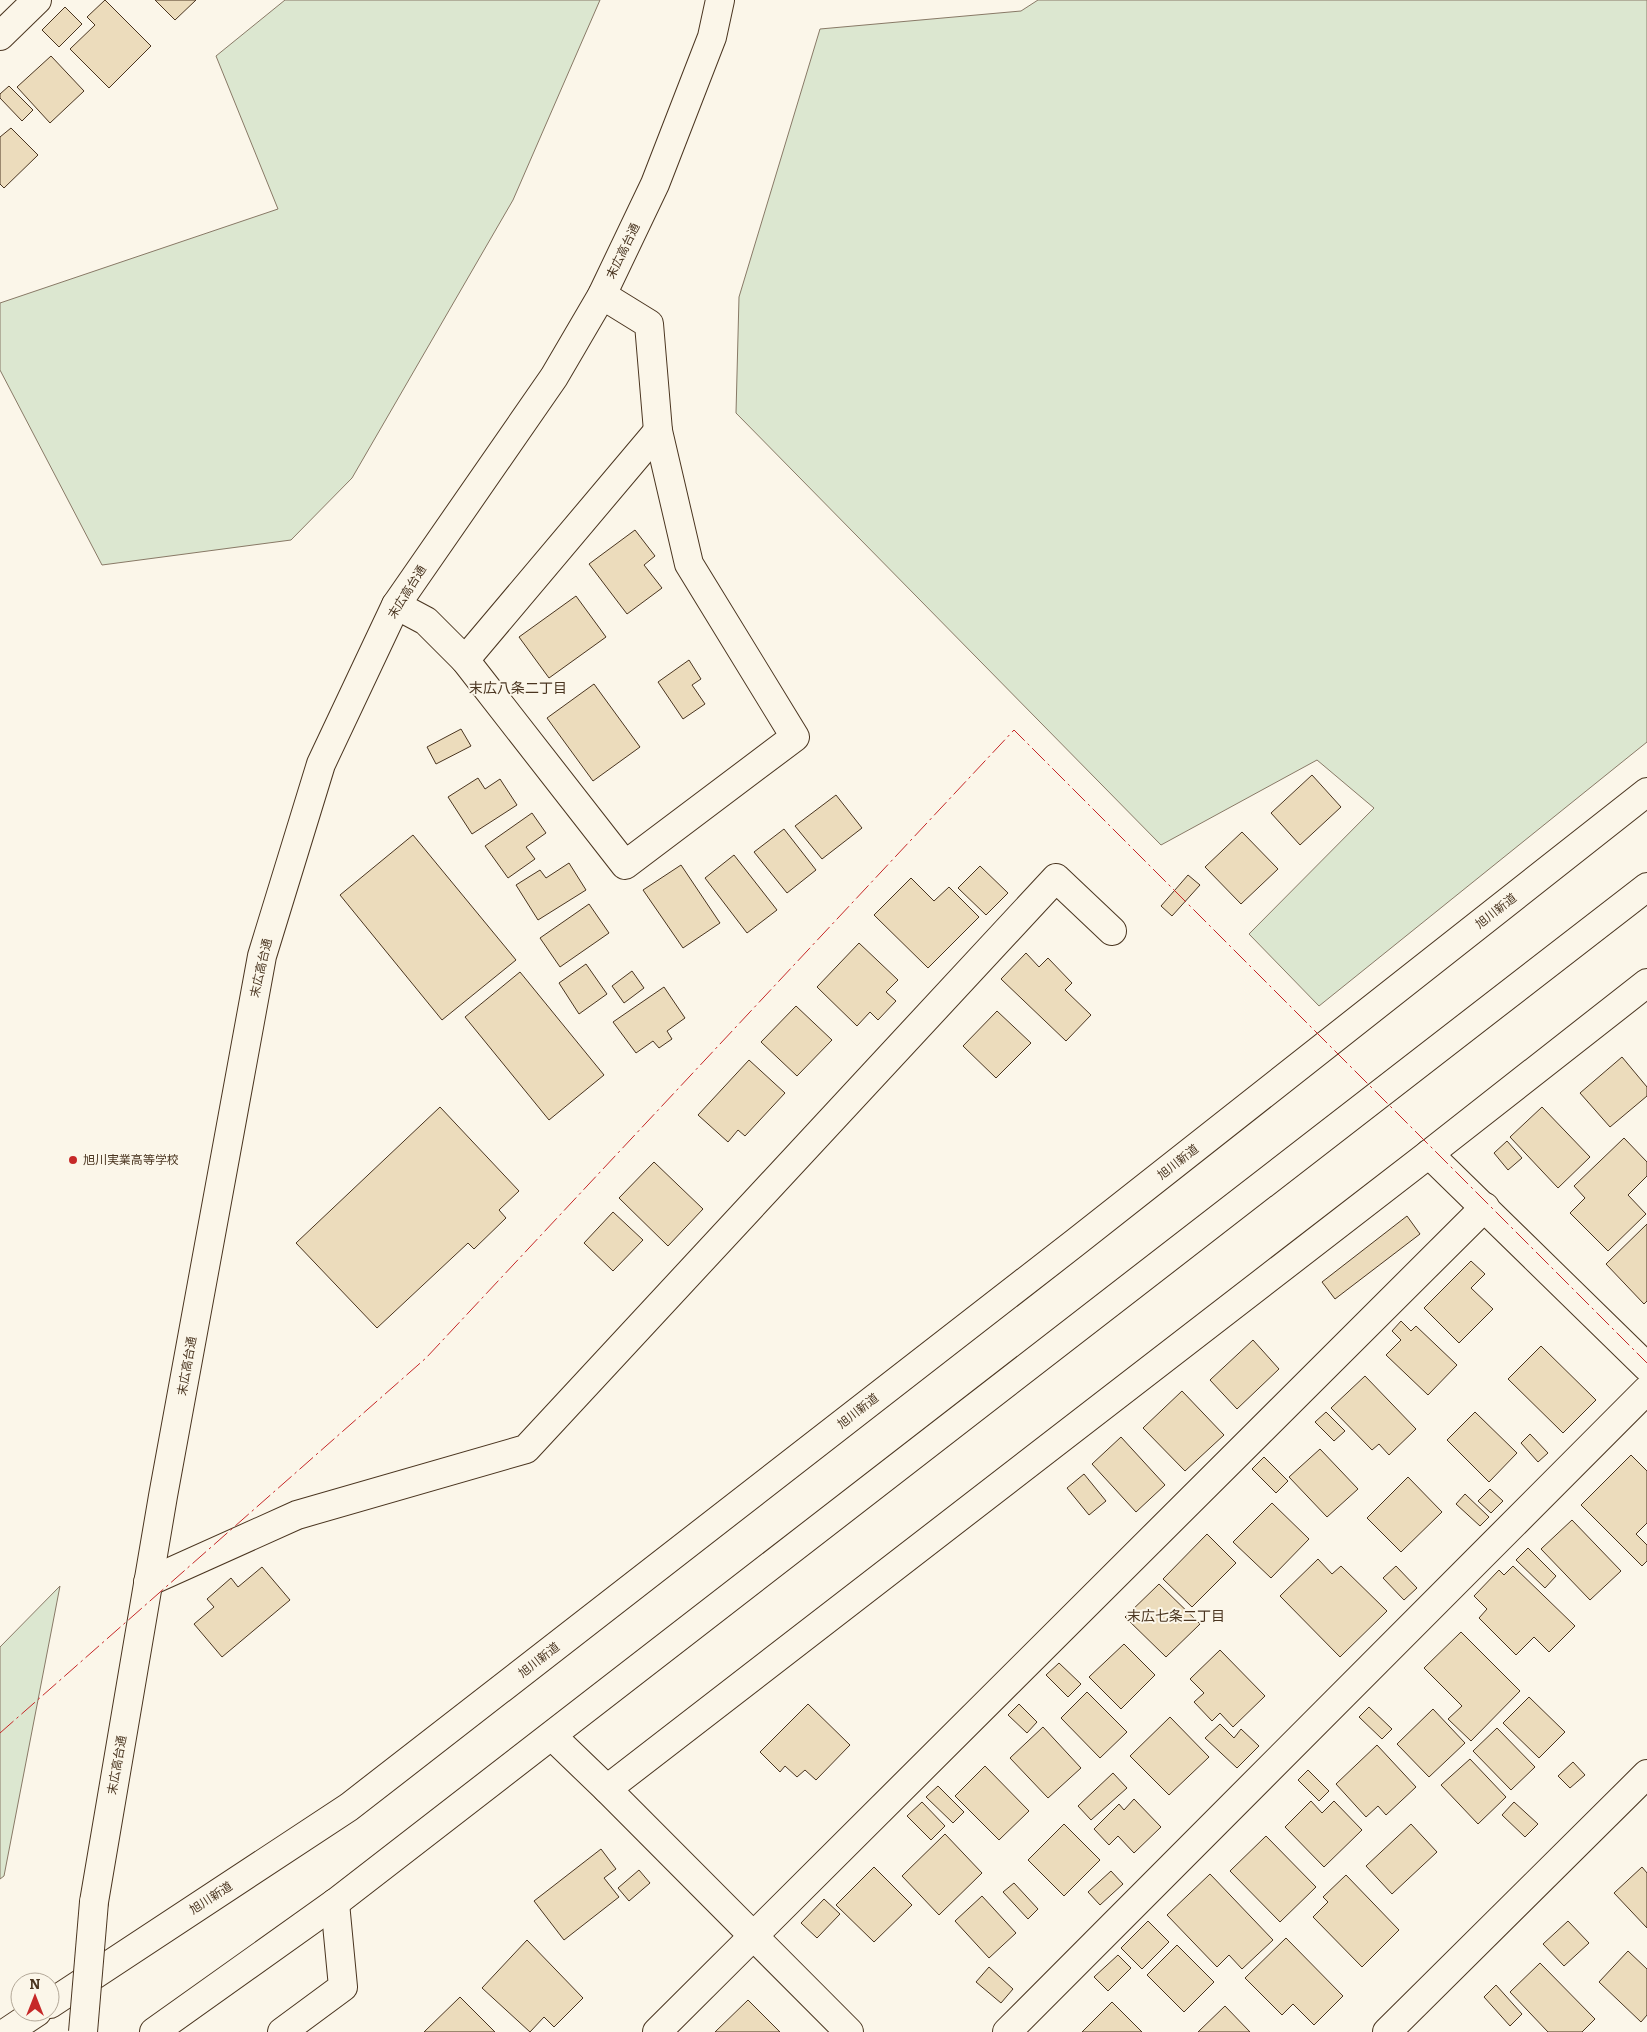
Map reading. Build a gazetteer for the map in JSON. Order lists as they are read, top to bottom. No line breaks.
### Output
{"streets":{"main road":["末広高台通","旭川新道"]},"districts":["末広八条二丁目","末広七条二丁目"],"places":["旭川実業高等学校"],"north":"top"}
